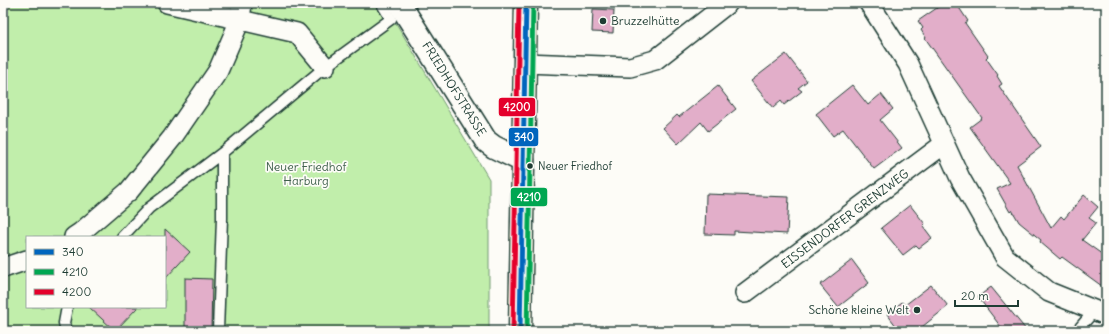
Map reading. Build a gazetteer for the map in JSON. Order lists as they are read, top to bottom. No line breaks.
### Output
{"streets":{"street":["FRIEDHOFSTRASSE","EISSENDORFER GRENZWEG"]},"parks":["Neuer Friedhof Harburg"],"places":["Bruzzelhütte","Neuer Friedhof","Schöne kleine Welt"],"lines":["transit line 340","transit line 4210","transit line 4200"],"legend":["340","4210","4200"],"scale_bar":"20 m"}
